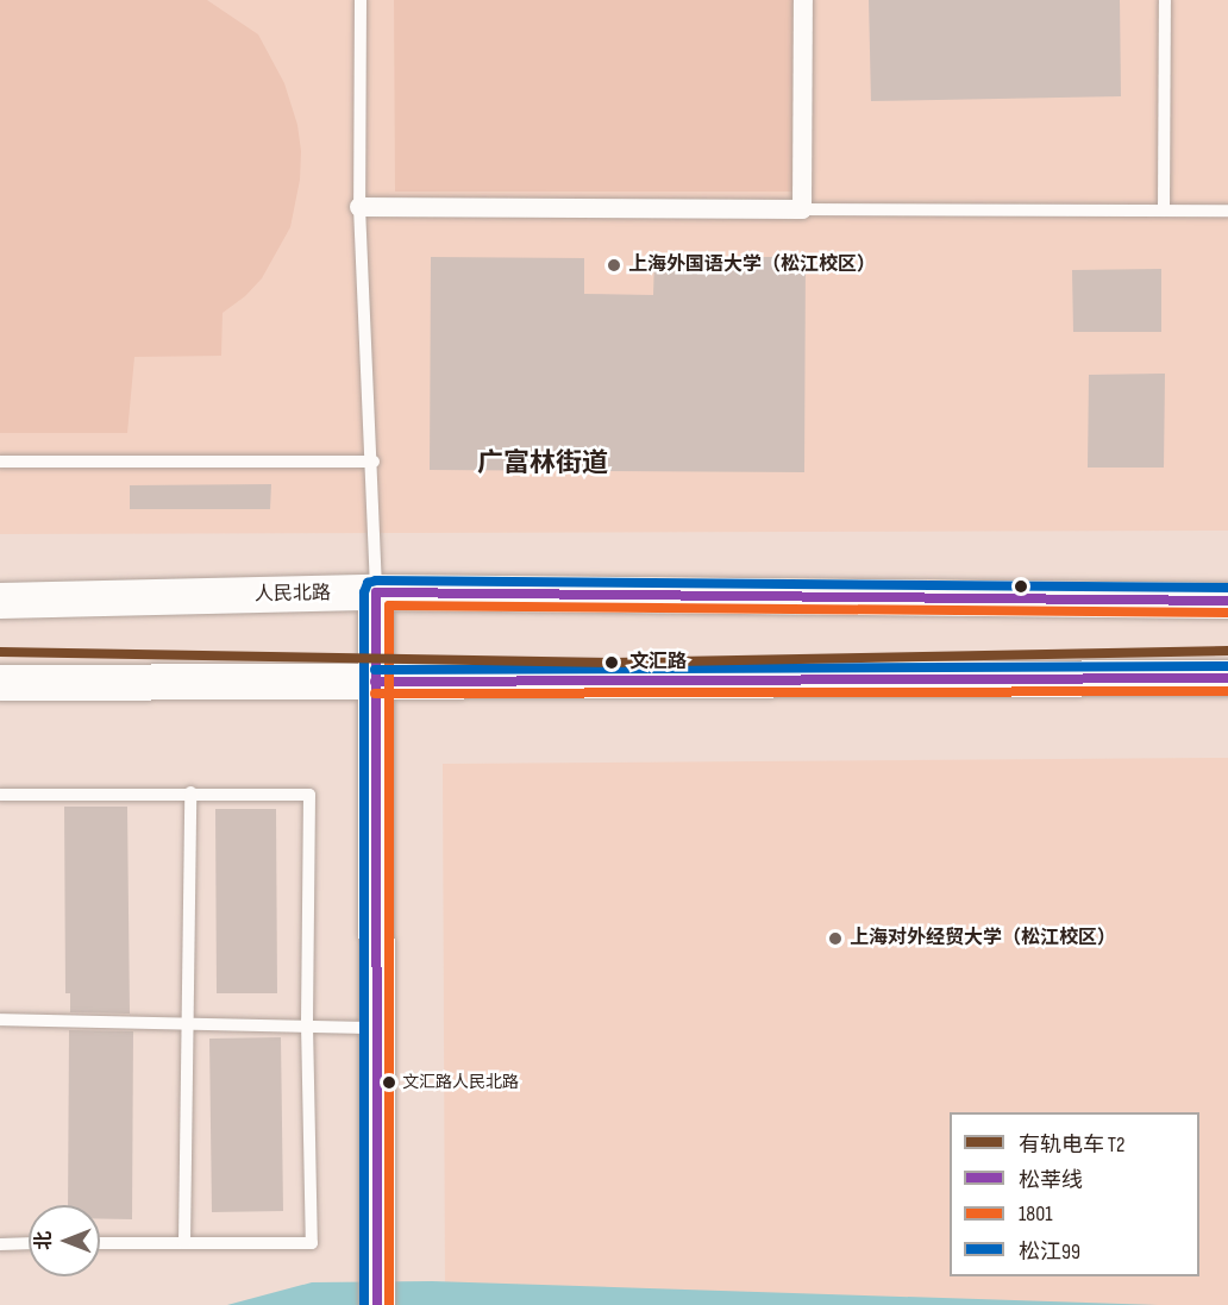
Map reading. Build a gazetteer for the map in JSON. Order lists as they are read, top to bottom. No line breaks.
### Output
{"streets":{"main road":["人民北路"]},"districts":["广富林街道"],"places":["上海外国语大学（松江校区）","文汇路","上海对外经贸大学（松江校区）","文汇路人民北路"],"lines":["transit line 松江99","transit line 松莘线","transit line 1801","tram line T2"],"legend":["有轨电车 T2","松莘线","1801","松江99"],"north":"left"}
